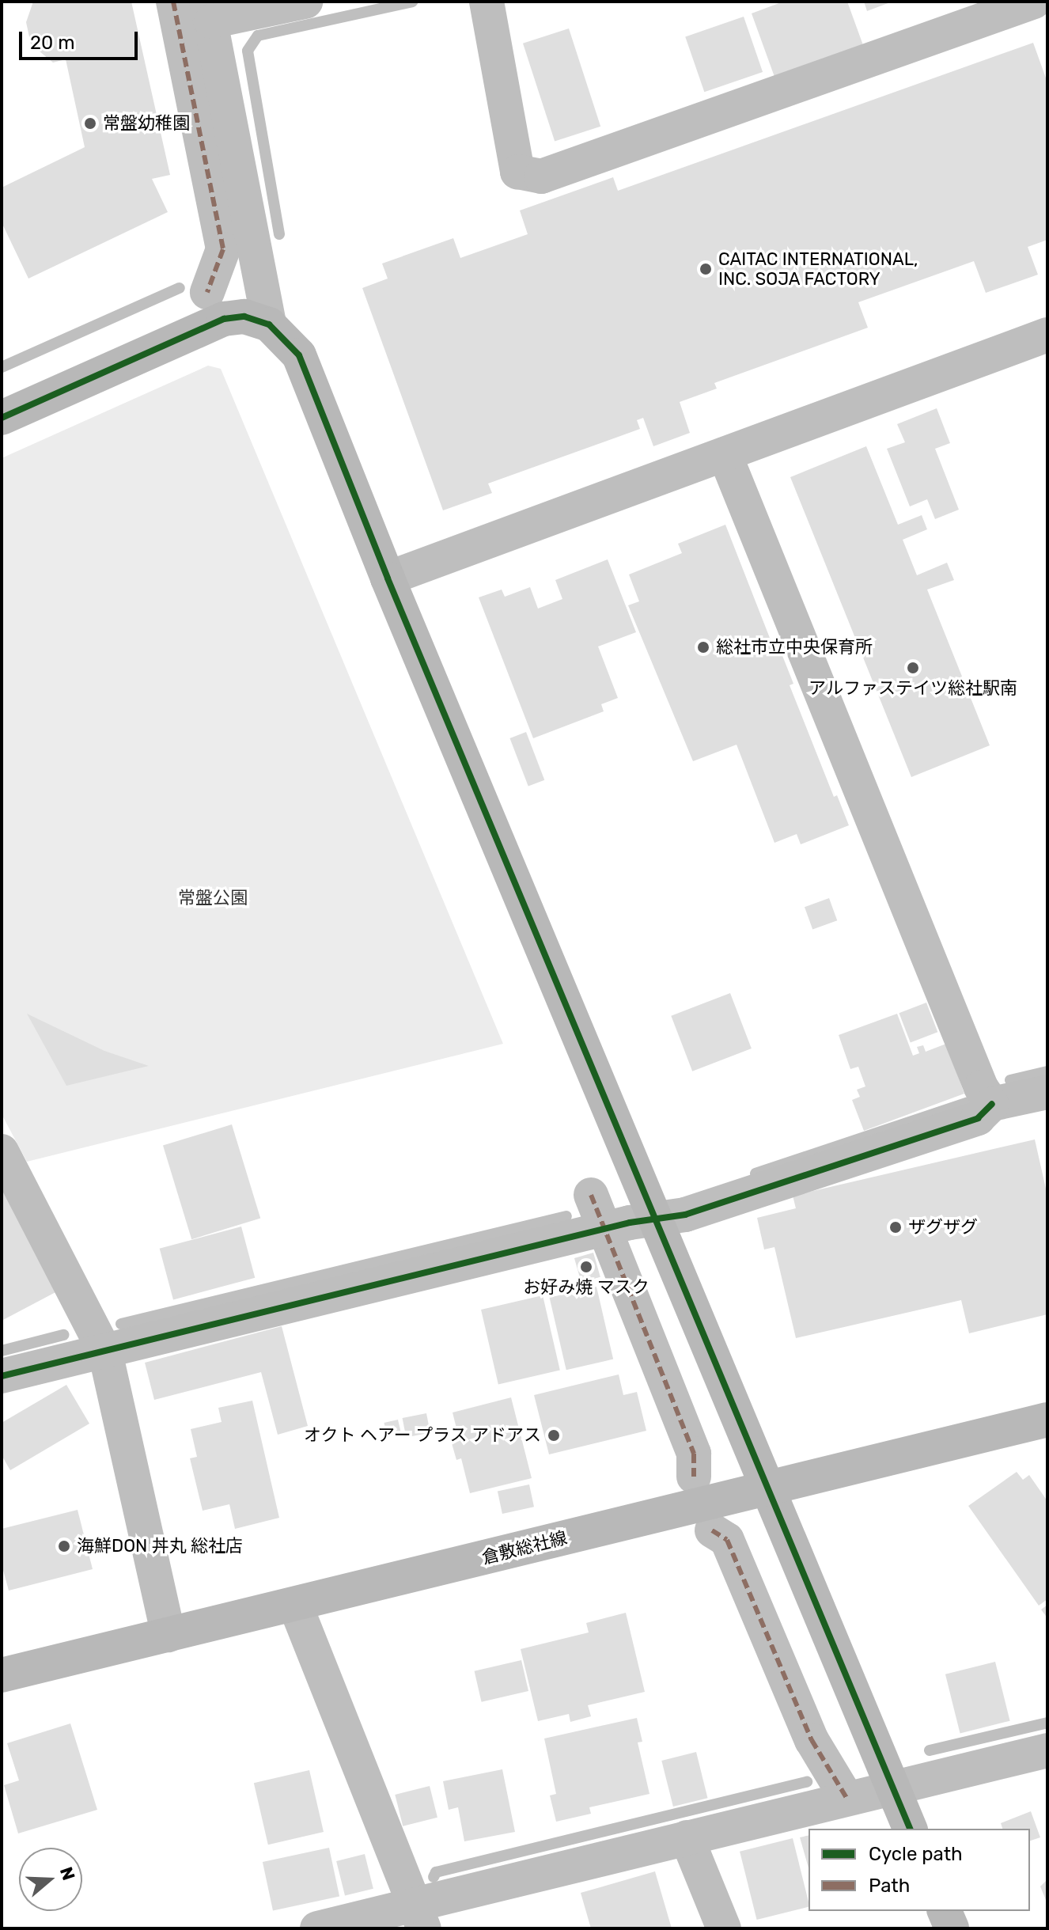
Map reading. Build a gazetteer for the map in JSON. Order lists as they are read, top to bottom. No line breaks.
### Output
{"streets":{"street":["倉敷総社線"]},"parks":["常盤公園"],"places":["常盤幼稚園","CAITAC INTERNATIONAL, INC. SOJA FACTORY","総社市立中央保育所","アルファステイツ総社駅南","ザグザグ","お好み焼 マスク","オクト ヘアー プラス アドアス","海鮮DON 丼丸 総社店"],"legend":["Cycle path","Path"],"scale_bar":"20 m","north":"right"}
